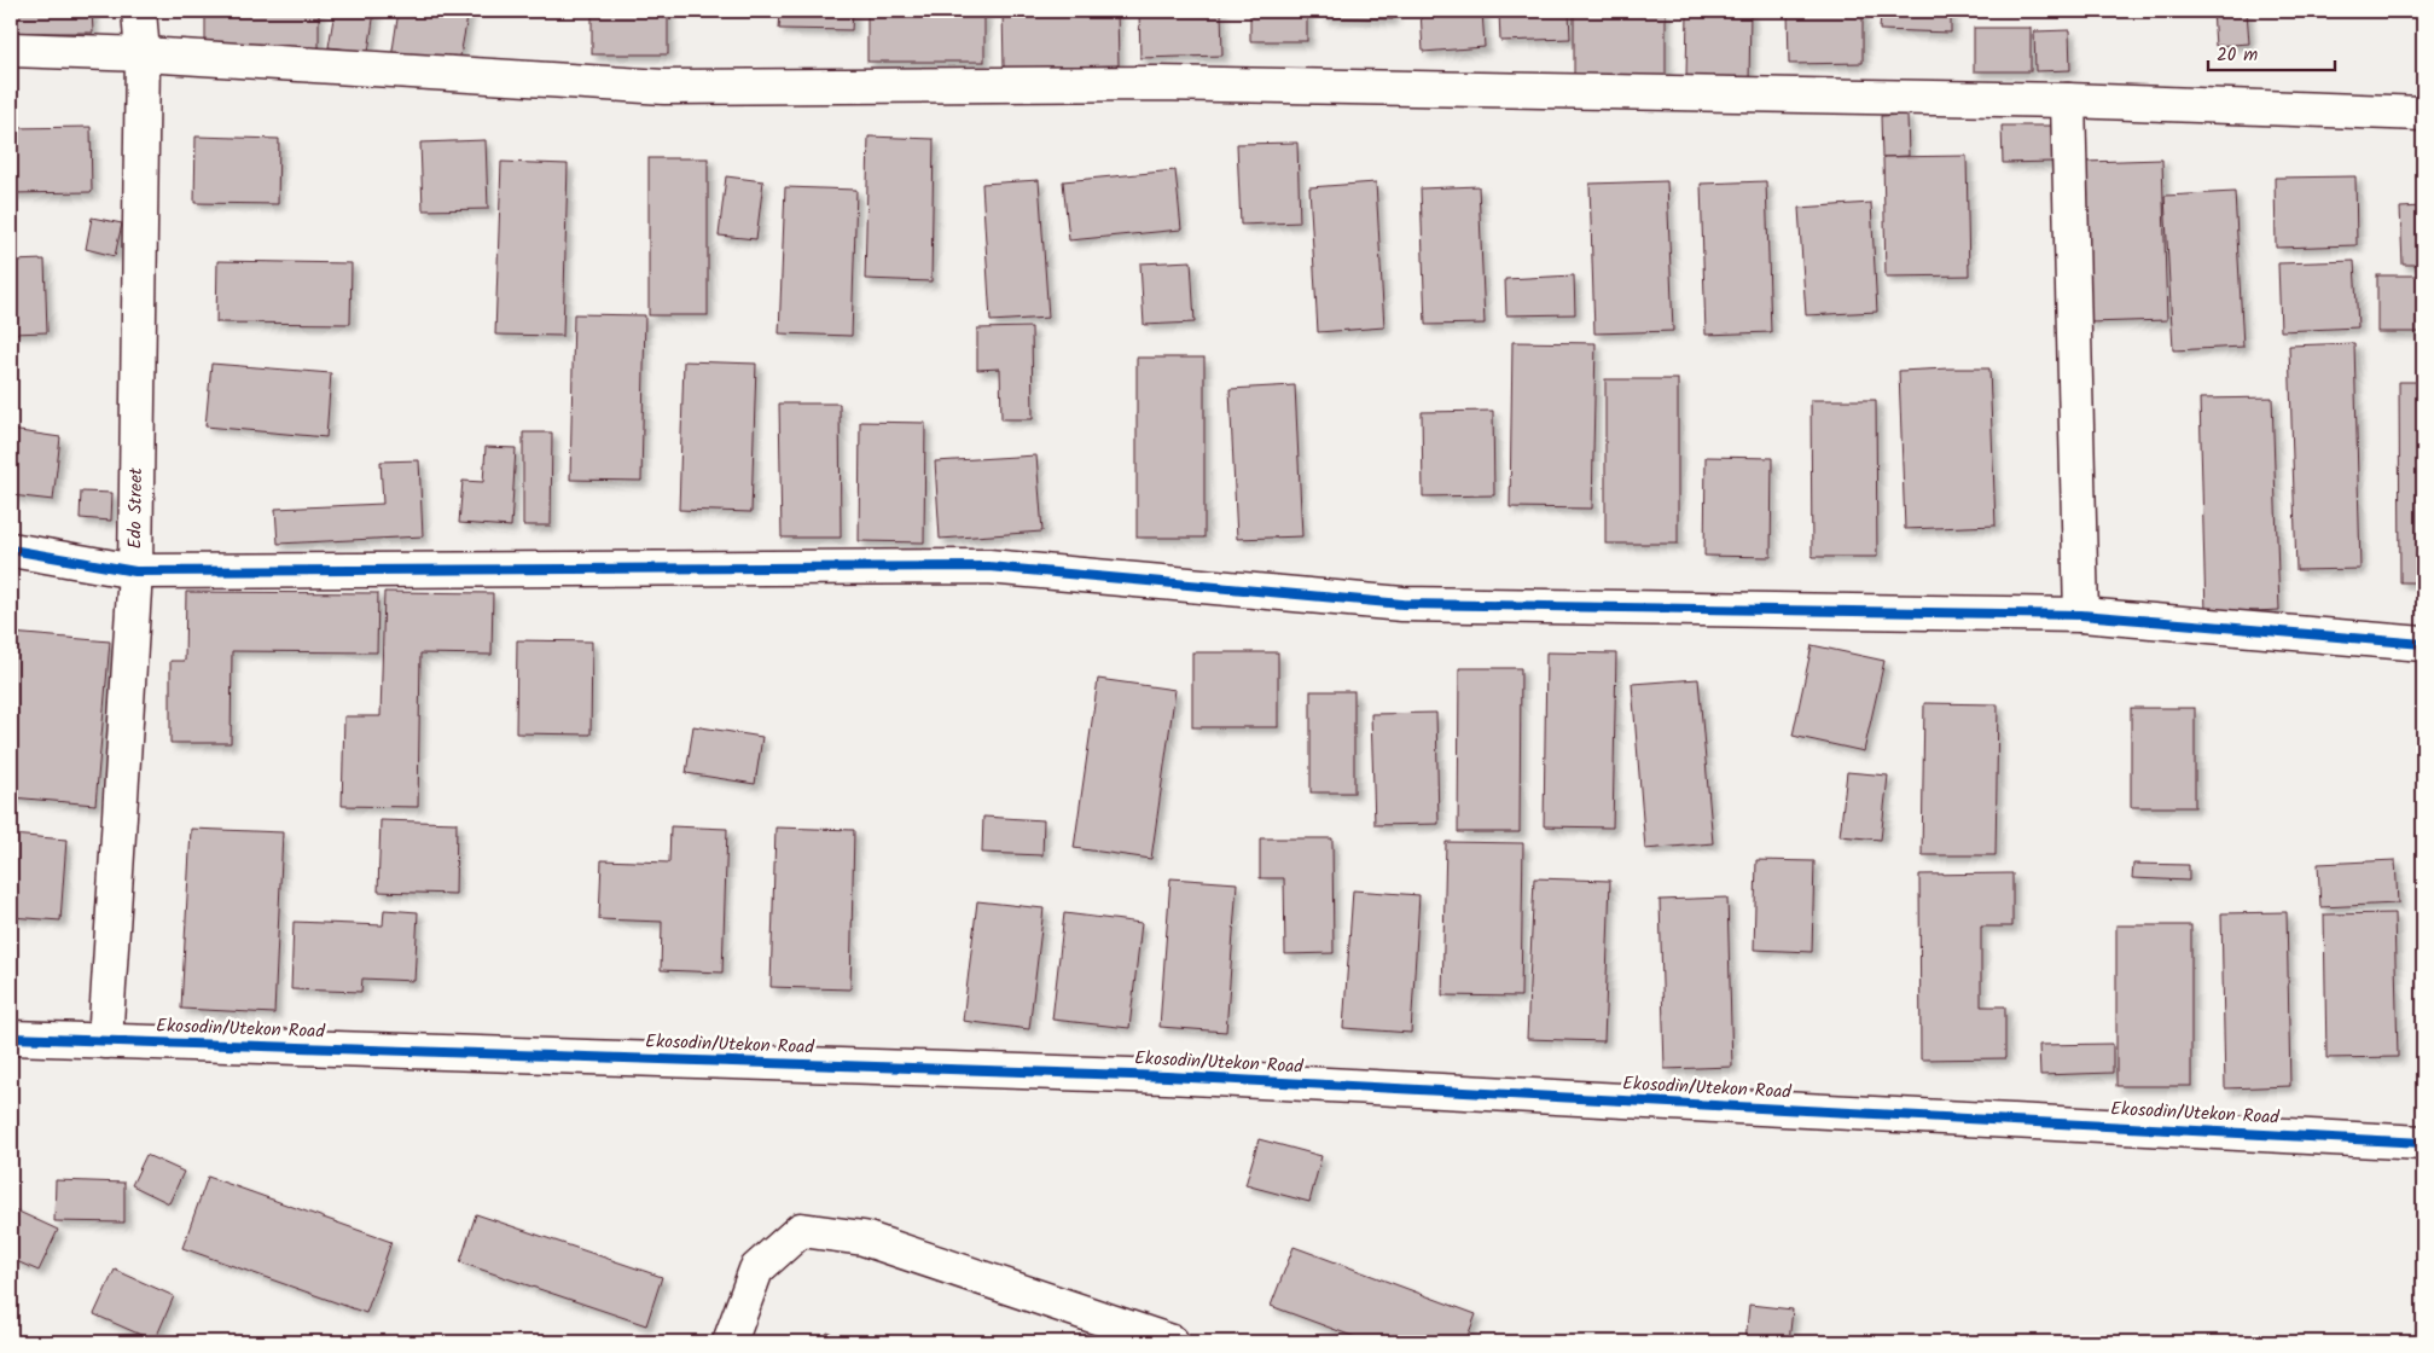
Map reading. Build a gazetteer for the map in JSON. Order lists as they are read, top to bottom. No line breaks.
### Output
{"streets":{"street":["Edo Street","Ekosodin/Utekon Road"]},"crossings":[["Edo Street","Ekosodin/Utekon Road"]],"scale_bar":"20 m"}
